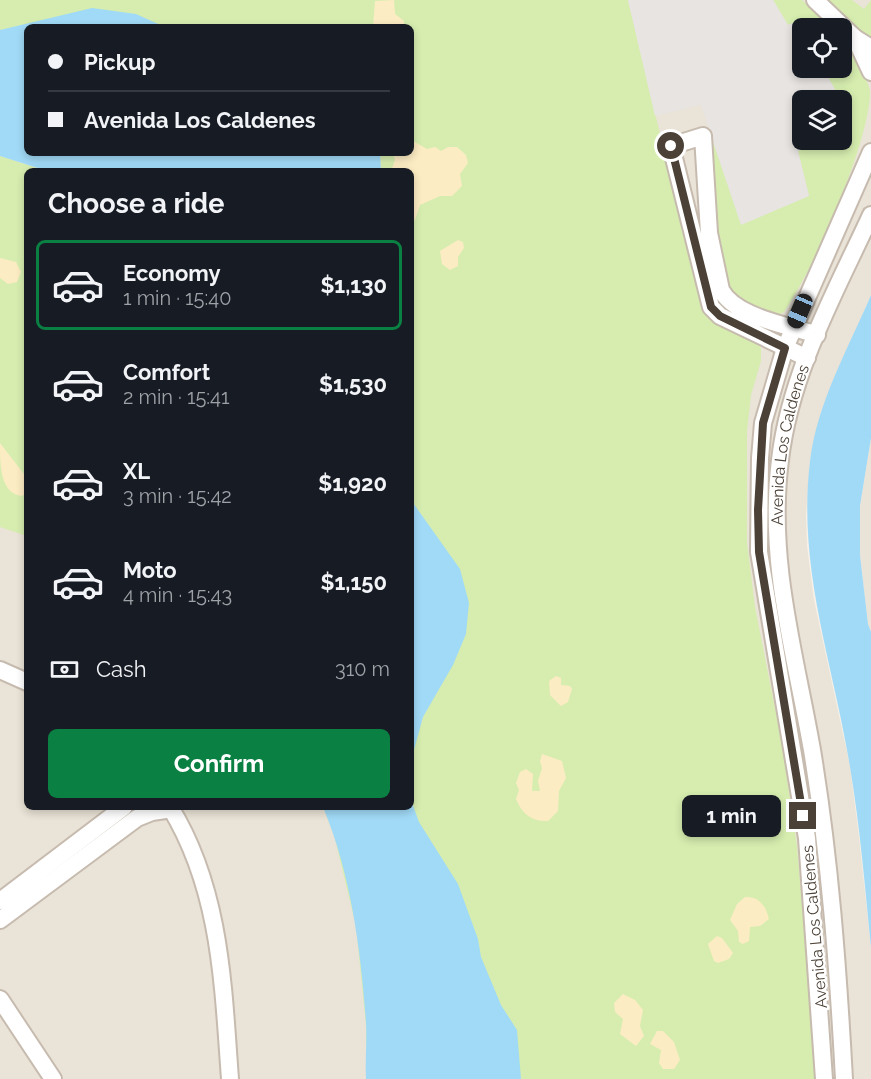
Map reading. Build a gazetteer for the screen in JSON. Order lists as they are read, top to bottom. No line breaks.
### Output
{"streets":{"street":["Avenida Los Caldenes"]},"page":{"banner":["Pickup","Avenida Los Caldenes"],"heading":"Choose a ride","list":[{"name":"Economy","note":"1 min · 15:40","value":"$1,130"},{"name":"Comfort","note":"2 min · 15:41","value":"$1,530"},{"name":"XL","note":"3 min · 15:42","value":"$1,920"},{"name":"Moto","note":"4 min · 15:43","value":"$1,150"}],"pay":["Cash","310 m"],"buttons":"Confirm","bubble":"1 min"}}
